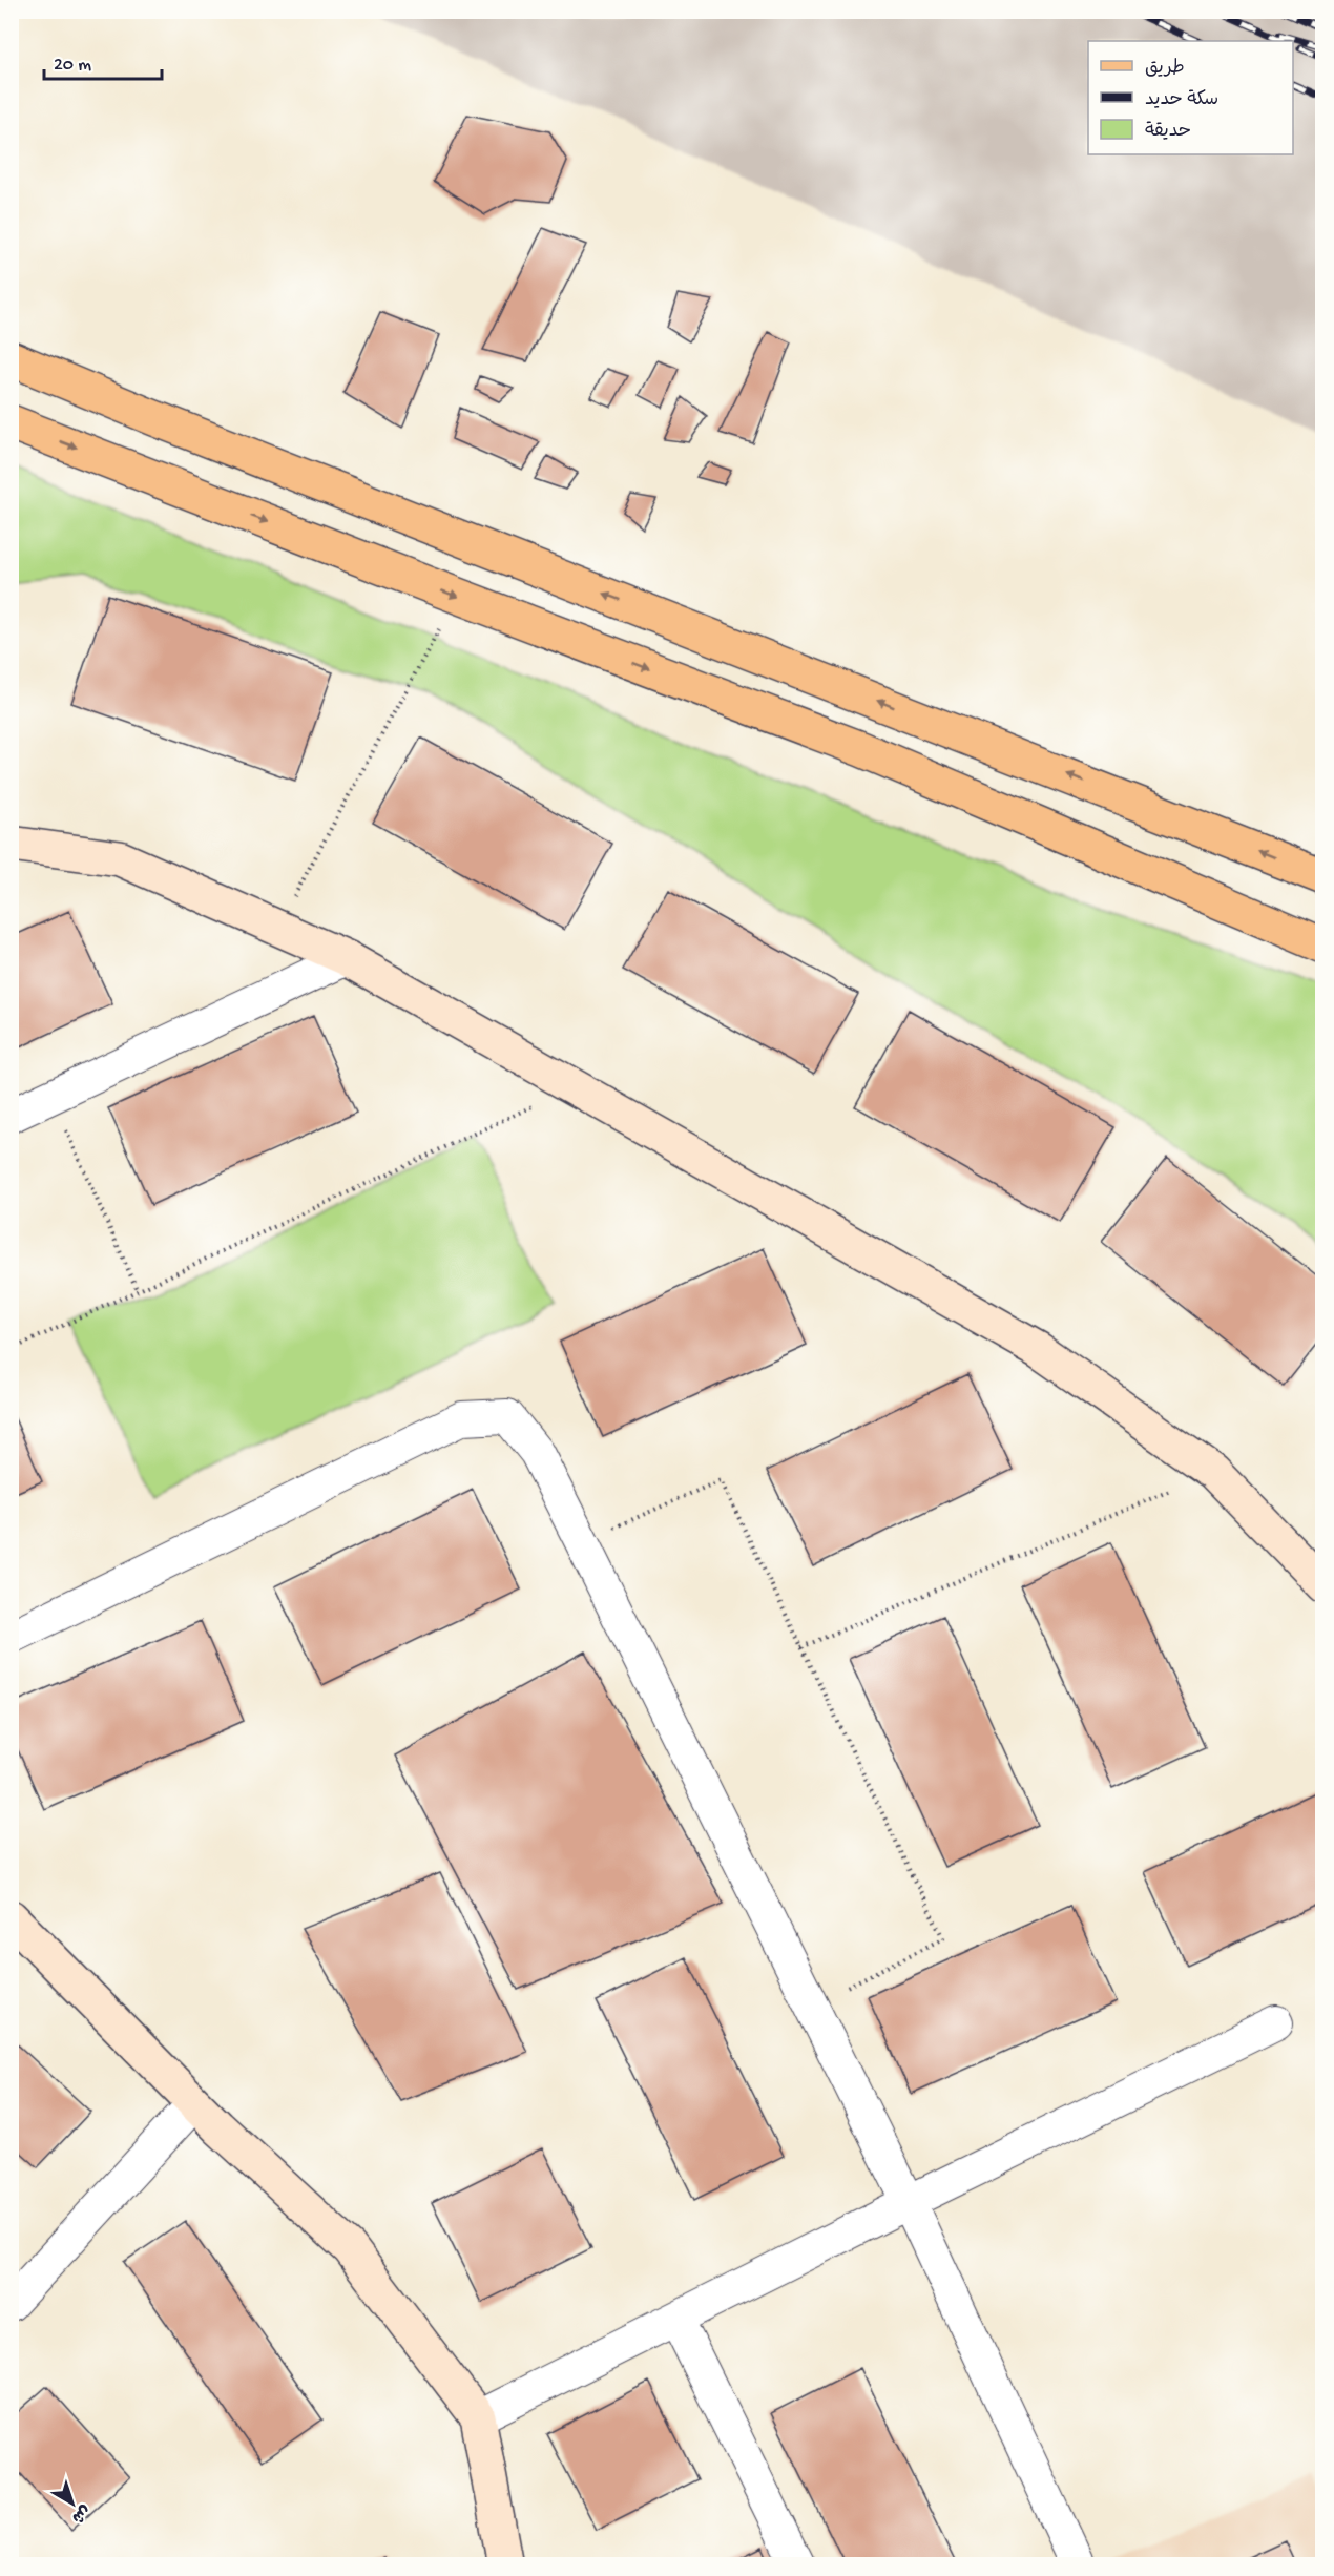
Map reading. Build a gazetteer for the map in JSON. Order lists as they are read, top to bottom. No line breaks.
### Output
{"legend":["طريق","سكة حديد","حديقة"],"scale_bar":"20 m","north":"bottom right"}
